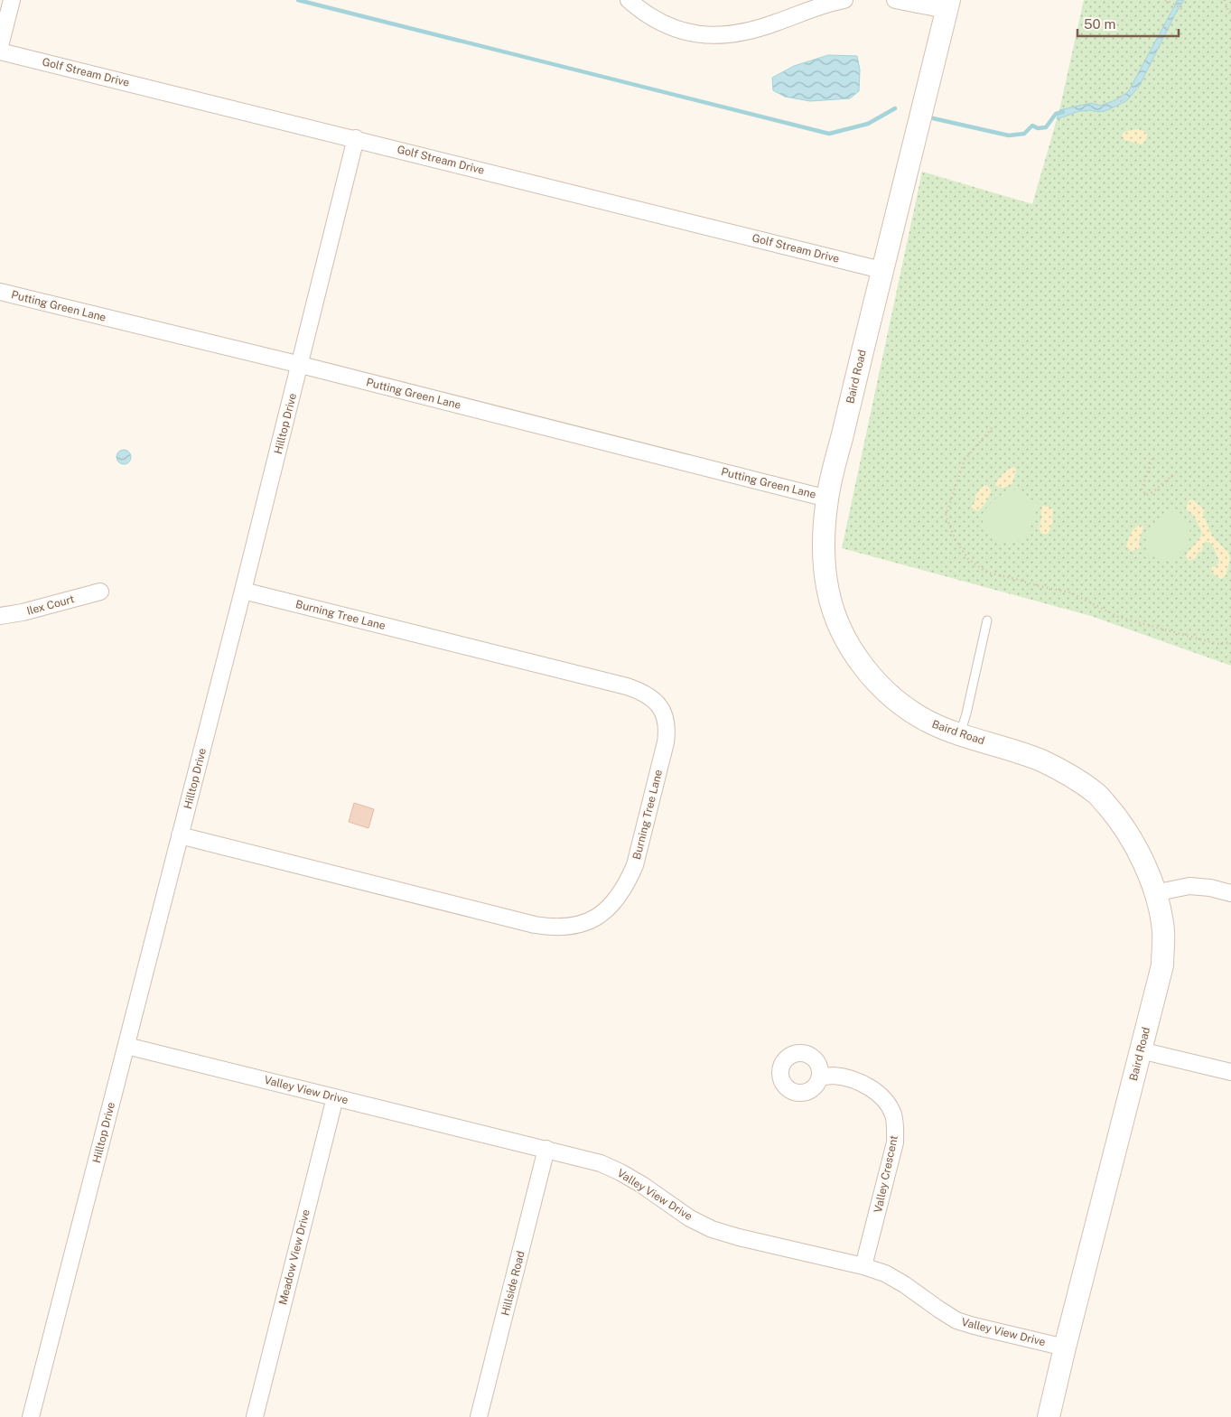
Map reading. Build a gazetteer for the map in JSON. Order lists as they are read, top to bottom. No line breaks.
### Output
{"streets":{"street":["Golf Stream Drive","Putting Green Lane","Baird Road","Hilltop Drive","Ilex Court","Burning Tree Lane","Valley View Drive","Valley Crescent","Meadow View Drive","Hillside Road"]},"crossings":[["Golf Stream Drive","Baird Road"],["Golf Stream Drive","Hilltop Drive"],["Putting Green Lane","Baird Road"],["Putting Green Lane","Hilltop Drive"],["Baird Road","Valley View Drive"],["Hilltop Drive","Burning Tree Lane"],["Hilltop Drive","Valley View Drive"],["Valley View Drive","Valley Crescent"],["Valley View Drive","Meadow View Drive"],["Valley View Drive","Hillside Road"]],"scale_bar":"50 m"}
